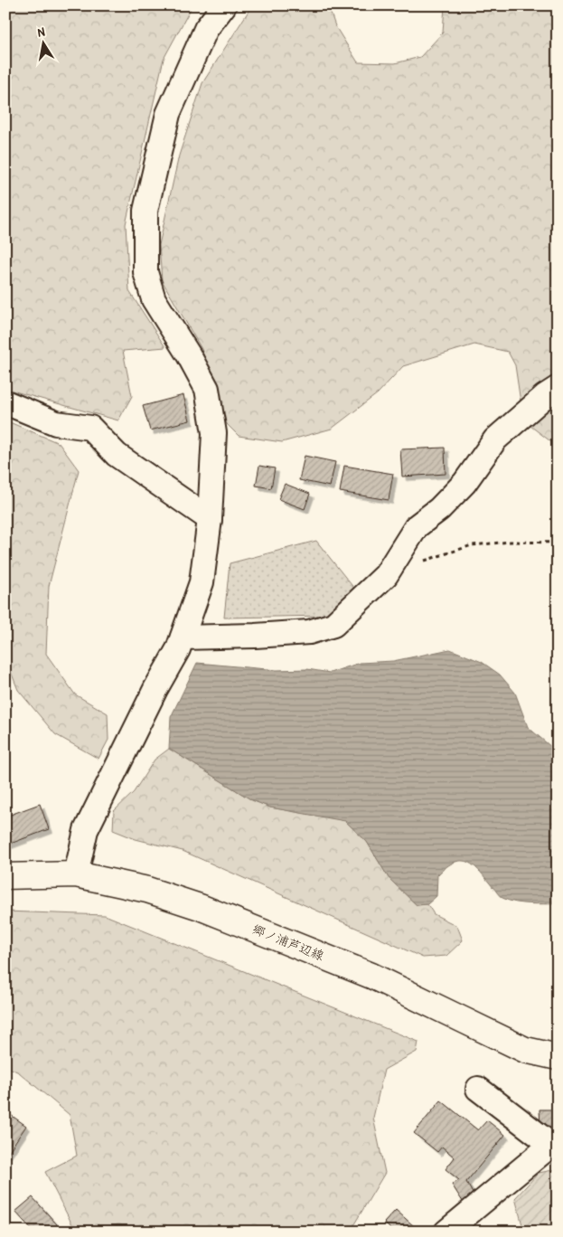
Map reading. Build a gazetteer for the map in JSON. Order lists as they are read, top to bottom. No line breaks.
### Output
{"streets":{"main road":["郷ノ浦芦辺線"]},"north":"top"}
